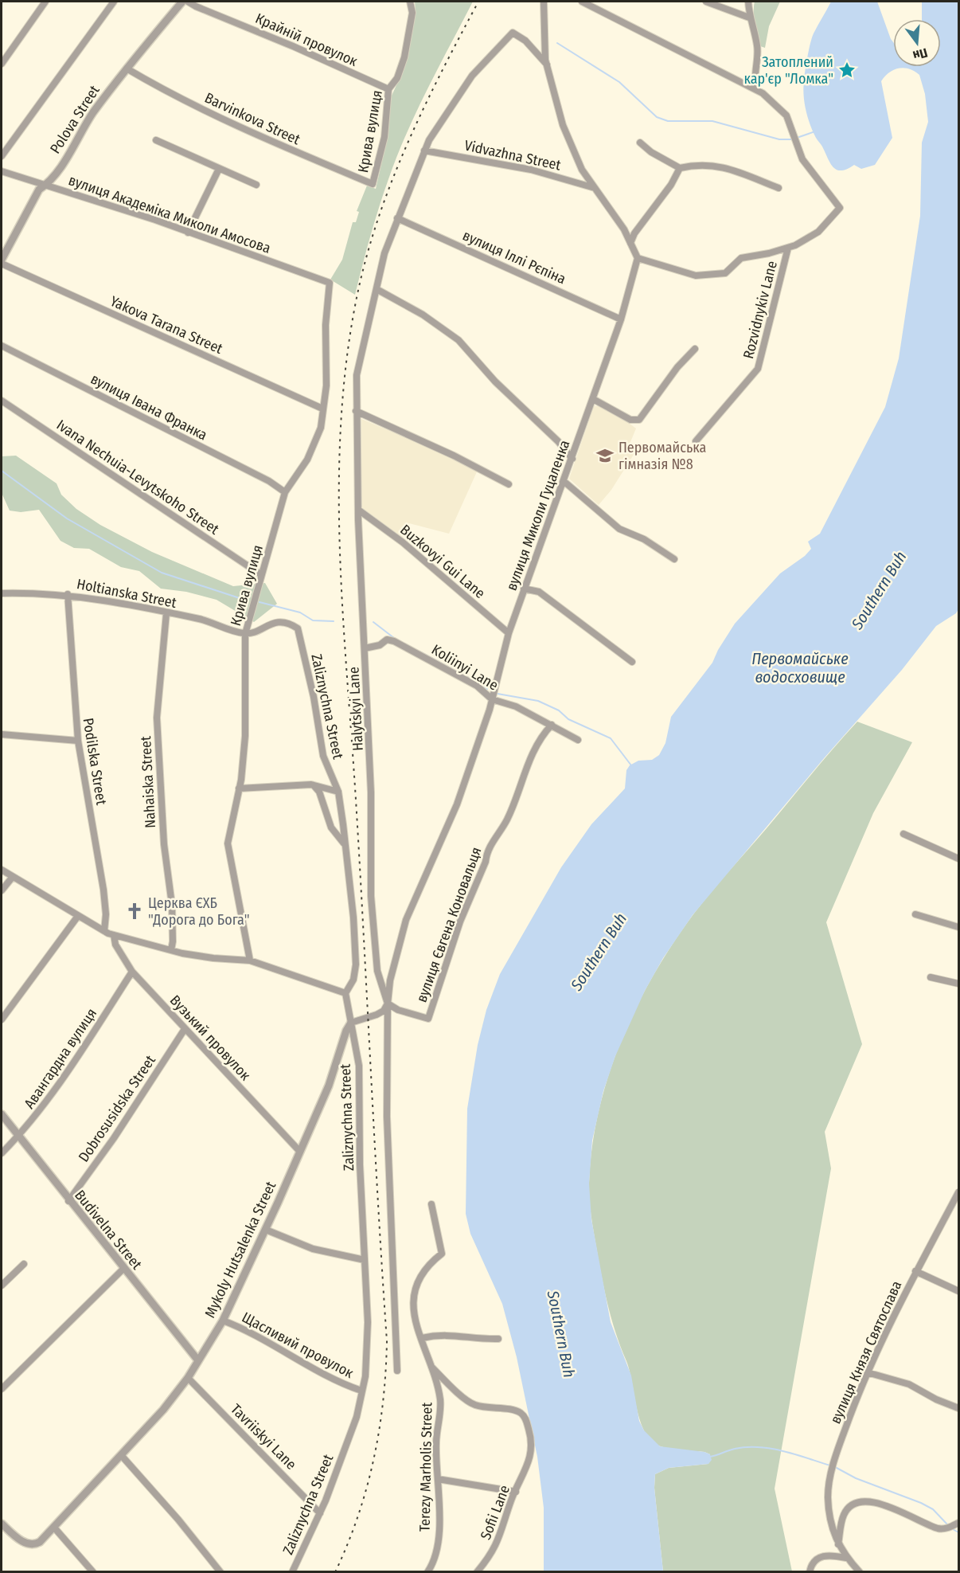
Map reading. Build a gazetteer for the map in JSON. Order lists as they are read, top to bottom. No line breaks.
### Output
{"streets":{"street":["Крайній провулок","Barvinkova Street","Polova Street","Крива вулиця","Vidvazhna Street","вулиця Академіка Миколи Амосова","вулиця Іллі Рєпіна","Rozvidnykiv Lane","Yakova Tarana Street","вулиця Івана Франка","Ivana Nechuia-Levytskoho Street","вулиця Миколи Гуцаленка","Buzkovyi Gui Lane","Holtianska Street","Koliinyi Lane","Zaliznychna Street","Halytskyi Lane","Podilska Street","Nahaiska Street","вулиця Євгена Коновальця","Вузький провулок","Авангардна вулиця","Dobrosusidska Street","Budivelna Street","Mykoly Hutsalenka Street","Щасливий провулок","вулиця Князя Святослава","Tavriiskyi Lane","Terezy Marholis Street","Sofii Lane"]},"crossings":[["Крайній провулок","Крива вулиця"],["Barvinkova Street","Polova Street"],["Barvinkova Street","Крива вулиця"],["Polova Street","вулиця Академіка Миколи Амосова"],["Крива вулиця","вулиця Академіка Миколи Амосова"],["Крива вулиця","Yakova Tarana Street"],["Крива вулиця","вулиця Івана Франка"],["Крива вулиця","Ivana Nechuia-Levytskoho Street"],["Крива вулиця","Holtianska Street"],["Крива вулиця","Zaliznychna Street"],["Vidvazhna Street","Halytskyi Lane"],["вулиця Іллі Рєпіна","вулиця Миколи Гуцаленка"],["вулиця Іллі Рєпіна","Halytskyi Lane"],["вулиця Миколи Гуцаленка","Buzkovyi Gui Lane"],["вулиця Миколи Гуцаленка","Koliinyi Lane"],["вулиця Миколи Гуцаленка","Halytskyi Lane"],["вулиця Миколи Гуцаленка","вулиця Євгена Коновальця"],["Buzkovyi Gui Lane","Halytskyi Lane"],["Holtianska Street","Zaliznychna Street"],["Holtianska Street","Podilska Street"],["Holtianska Street","Nahaiska Street"],["Koliinyi Lane","Halytskyi Lane"],["Koliinyi Lane","вулиця Євгена Коновальця"],["Zaliznychna Street","Mykoly Hutsalenka Street"],["Zaliznychna Street","Щасливий провулок"],["Zaliznychna Street","Tavriiskyi Lane"],["Halytskyi Lane","вулиця Євгена Коновальця"],["Вузький провулок","Авангардна вулиця"],["Вузький провулок","Dobrosusidska Street"],["Вузький провулок","Mykoly Hutsalenka Street"],["Авангардна вулиця","Budivelna Street"],["Dobrosusidska Street","Budivelna Street"],["Budivelna Street","Mykoly Hutsalenka Street"],["Mykoly Hutsalenka Street","Щасливий провулок"],["Mykoly Hutsalenka Street","Tavriiskyi Lane"],["Terezy Marholis Street","Sofii Lane"]],"water":["Southern Buh","Первомайське водосховище"],"places":{"place":["Затоплений кар'єр \"Ломка\""],"school or university":["Первомайська гімназія №8"],"church":["Церква ЄХБ \"Дорога до Бога\""]},"north":"bottom"}
